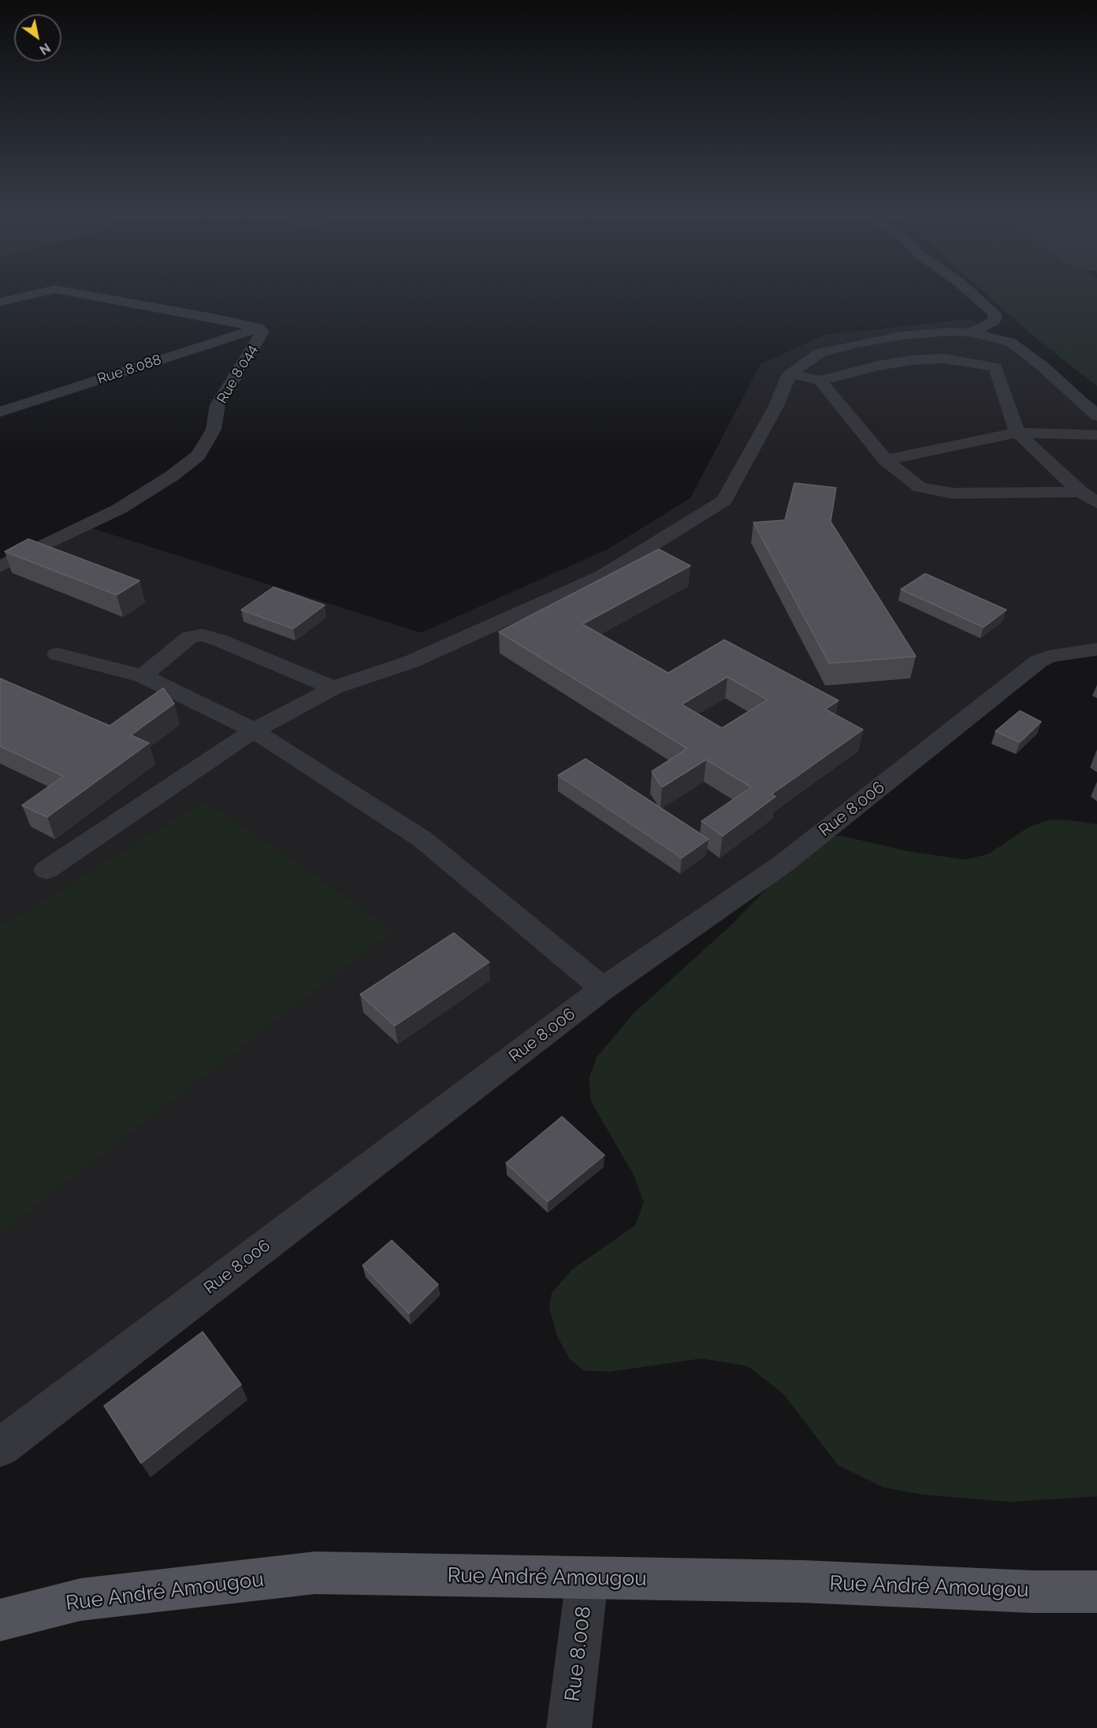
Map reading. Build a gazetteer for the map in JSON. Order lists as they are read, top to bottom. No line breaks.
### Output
{"streets":{"main road":["Rue André Amougou"],"street":["Rue 8.088","Rue 8.044","Rue 8.006","Rue 8.008"]},"crossings":[["Rue 8.088","Rue 8.044"],["Rue André Amougou","Rue 8.008"]],"north":"bottom right"}
